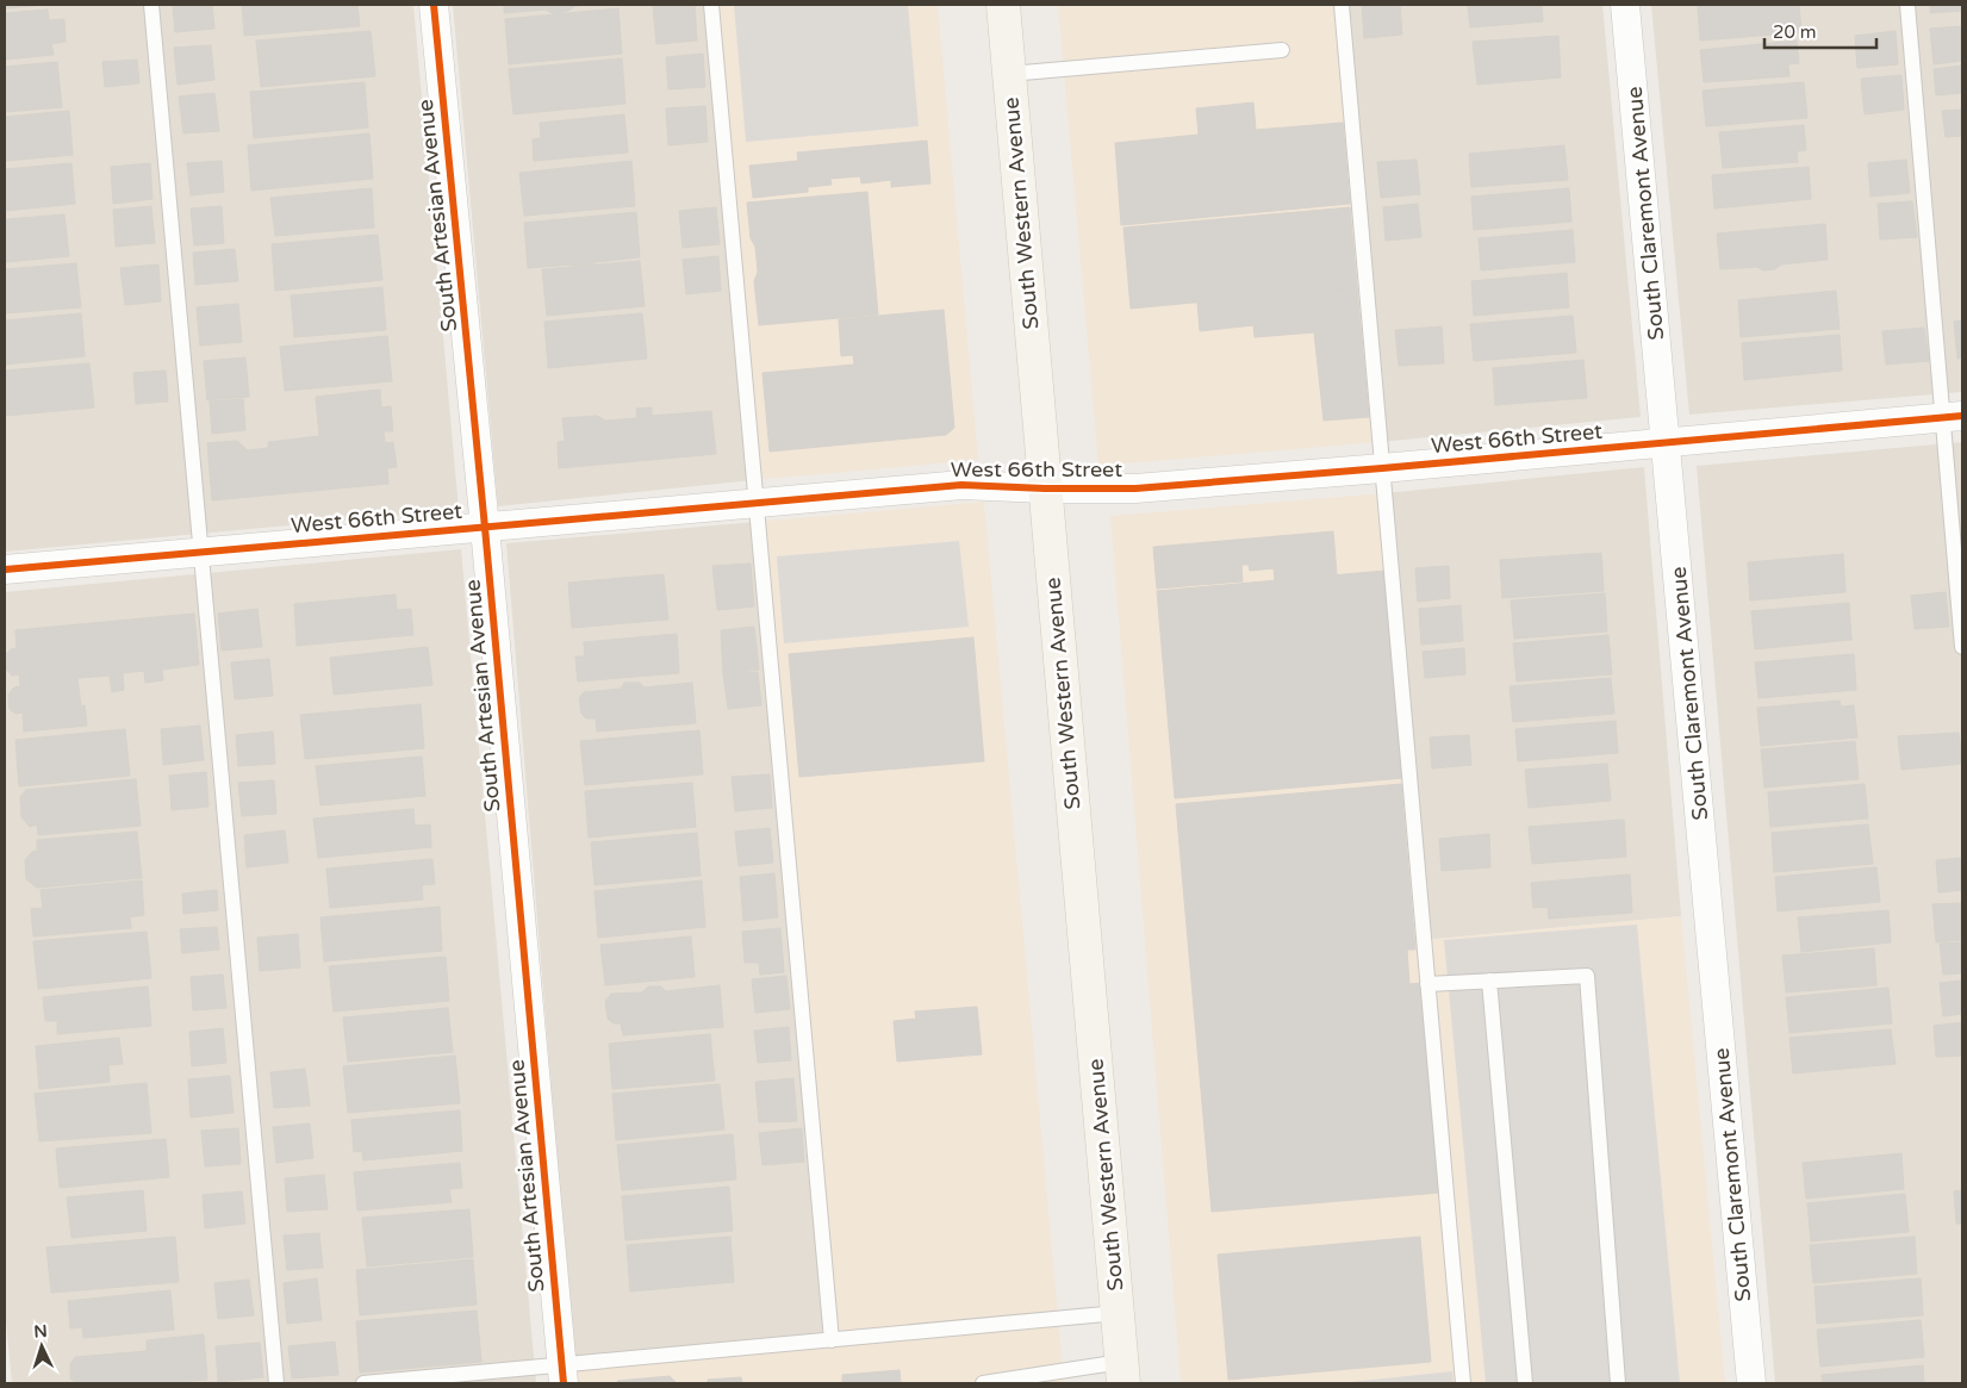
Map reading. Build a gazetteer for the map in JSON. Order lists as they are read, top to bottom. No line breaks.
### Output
{"streets":{"main road":["South Western Avenue"],"street":["South Claremont Avenue","South Artesian Avenue","West 66th Street"]},"crossings":[["South Western Avenue","West 66th Street"],["South Claremont Avenue","West 66th Street"],["South Artesian Avenue","West 66th Street"]],"scale_bar":"20 m","north":"top"}
